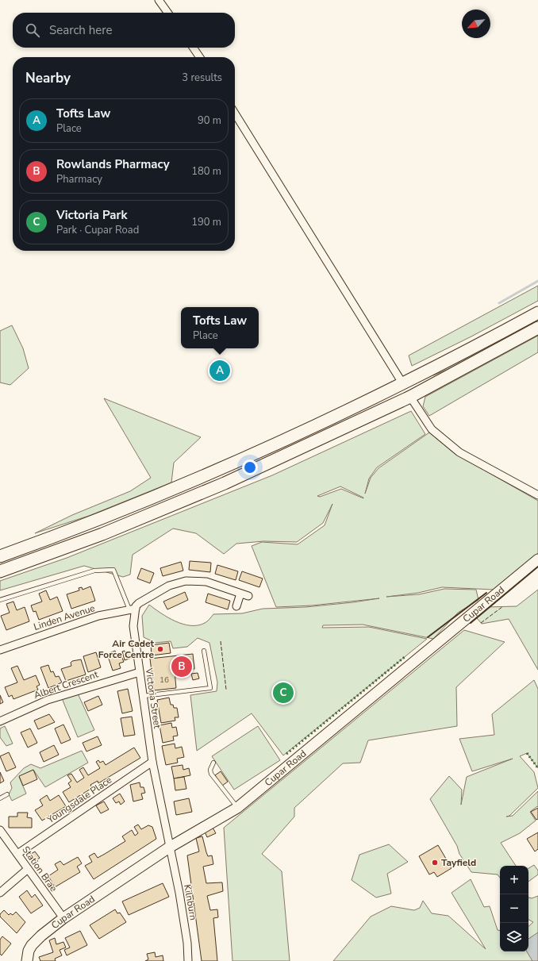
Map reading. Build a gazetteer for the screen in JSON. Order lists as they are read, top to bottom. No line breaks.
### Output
{"streets":{"main road":["Cupar Road"],"street":["Linden Avenue","Albert Crescent","Victoria Street","Youngsdale Place","Station Brae","Kilnburn"]},"crossings":[["Cupar Road","Victoria Street"],["Cupar Road","Station Brae"],["Cupar Road","Kilnburn"],["Linden Avenue","Victoria Street"],["Albert Crescent","Victoria Street"],["Victoria Street","Youngsdale Place"],["Victoria Street","Kilnburn"],["Youngsdale Place","Station Brae"]],"places":["Air Cadet Force Centre","Tayfield"],"house_numbers":["16"],"north":"bottom left","page":{"search":"Search here","heading":["Nearby","3 results"],"list":[{"mark":"A","name":"Tofts Law","note":"Place","value":"90 m"},{"mark":"B","name":"Rowlands Pharmacy","note":"Pharmacy","value":"180 m"},{"mark":"C","name":"Victoria Park","note":"Park · Cupar Road","value":"190 m"}],"popup":["Tofts Law","Place"],"pins":["A","B","C"],"map_buttons":["+","−"]}}
